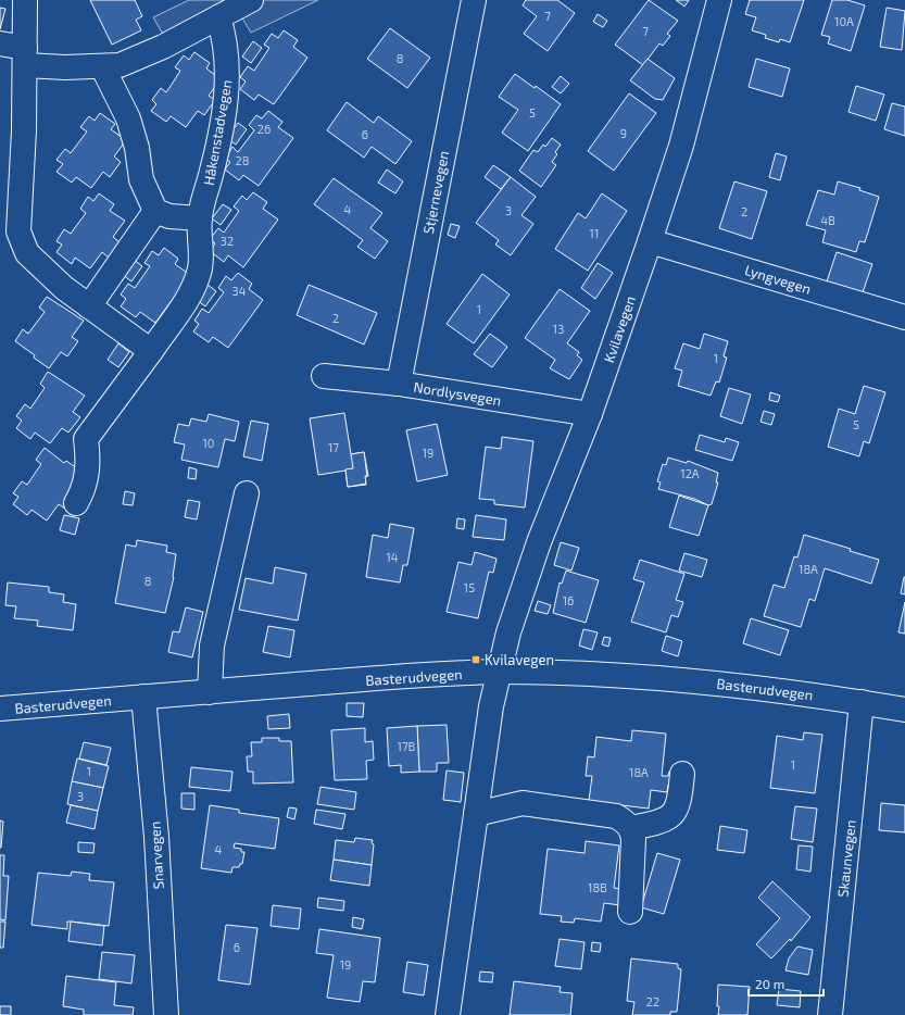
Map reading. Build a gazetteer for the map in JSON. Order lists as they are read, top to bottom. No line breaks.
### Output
{"streets":{"street":["Håkenstadvegen","Stjernevegen","Lyngvegen","Kvilavegen","Nordlysvegen","Basterudvegen","Snarvegen","Skaunvegen"]},"crossings":[["Stjernevegen","Nordlysvegen"],["Lyngvegen","Kvilavegen"],["Kvilavegen","Nordlysvegen"],["Kvilavegen","Basterudvegen"],["Basterudvegen","Snarvegen"],["Basterudvegen","Skaunvegen"]],"places":{"transit":["Kvilavegen"]},"house_numbers":["7","10A","7","8","5","26","9","6","28","4","3","2","4B","11","32","34","1","2","13","1","5","10","17","19","12A","14","18A","8","15","16","17B","1","1","18A","3","4","18B","6","19","22"],"scale_bar":"20 m"}
